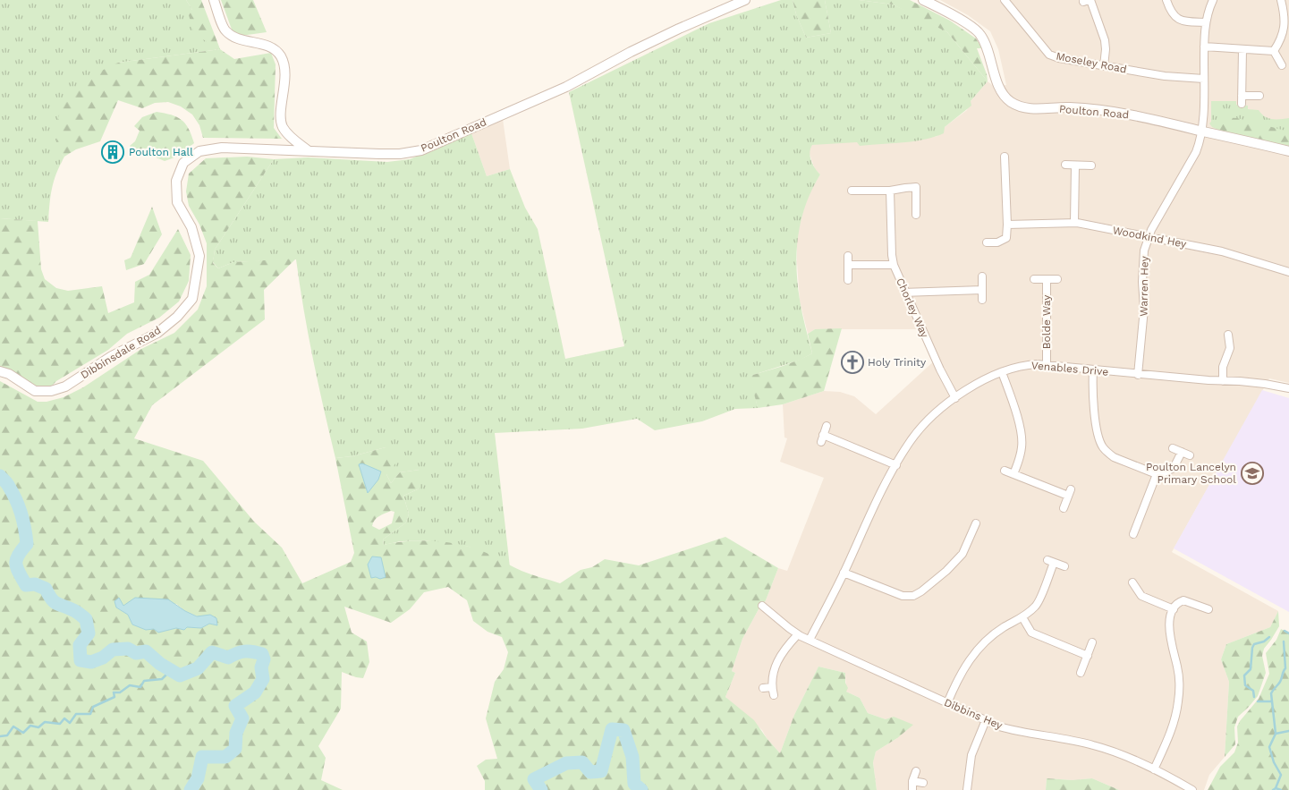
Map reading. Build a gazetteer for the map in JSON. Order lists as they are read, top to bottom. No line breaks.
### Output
{"streets":{"street":["Moseley Road","Poulton Road","Woodkind Hey","Warren Hey","Chorley Way","Bolde Way","Dibbinsdale Road","Venables Drive","Dibbins Hey"]},"crossings":[["Moseley Road","Warren Hey"],["Poulton Road","Warren Hey"],["Poulton Road","Dibbinsdale Road"],["Woodkind Hey","Warren Hey"],["Warren Hey","Venables Drive"],["Chorley Way","Venables Drive"],["Bolde Way","Venables Drive"],["Venables Drive","Dibbins Hey"]],"places":{"building":["Poulton Hall"],"church":["Holy Trinity"],"school or university":["Poulton Lancelyn Primary School"]}}
